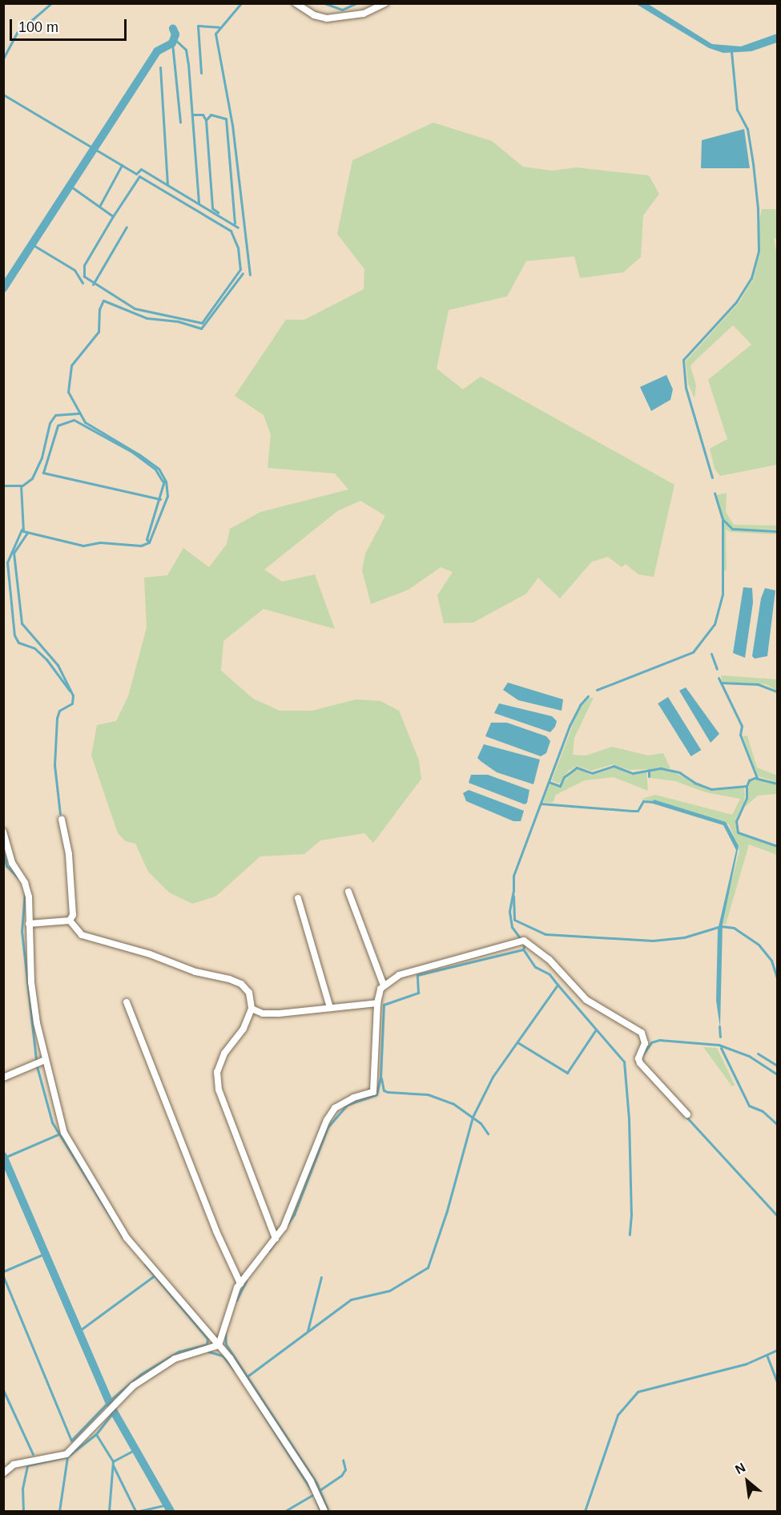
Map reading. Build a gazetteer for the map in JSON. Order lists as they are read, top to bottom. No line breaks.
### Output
{"scale_bar":"100 m","north":"top left"}
